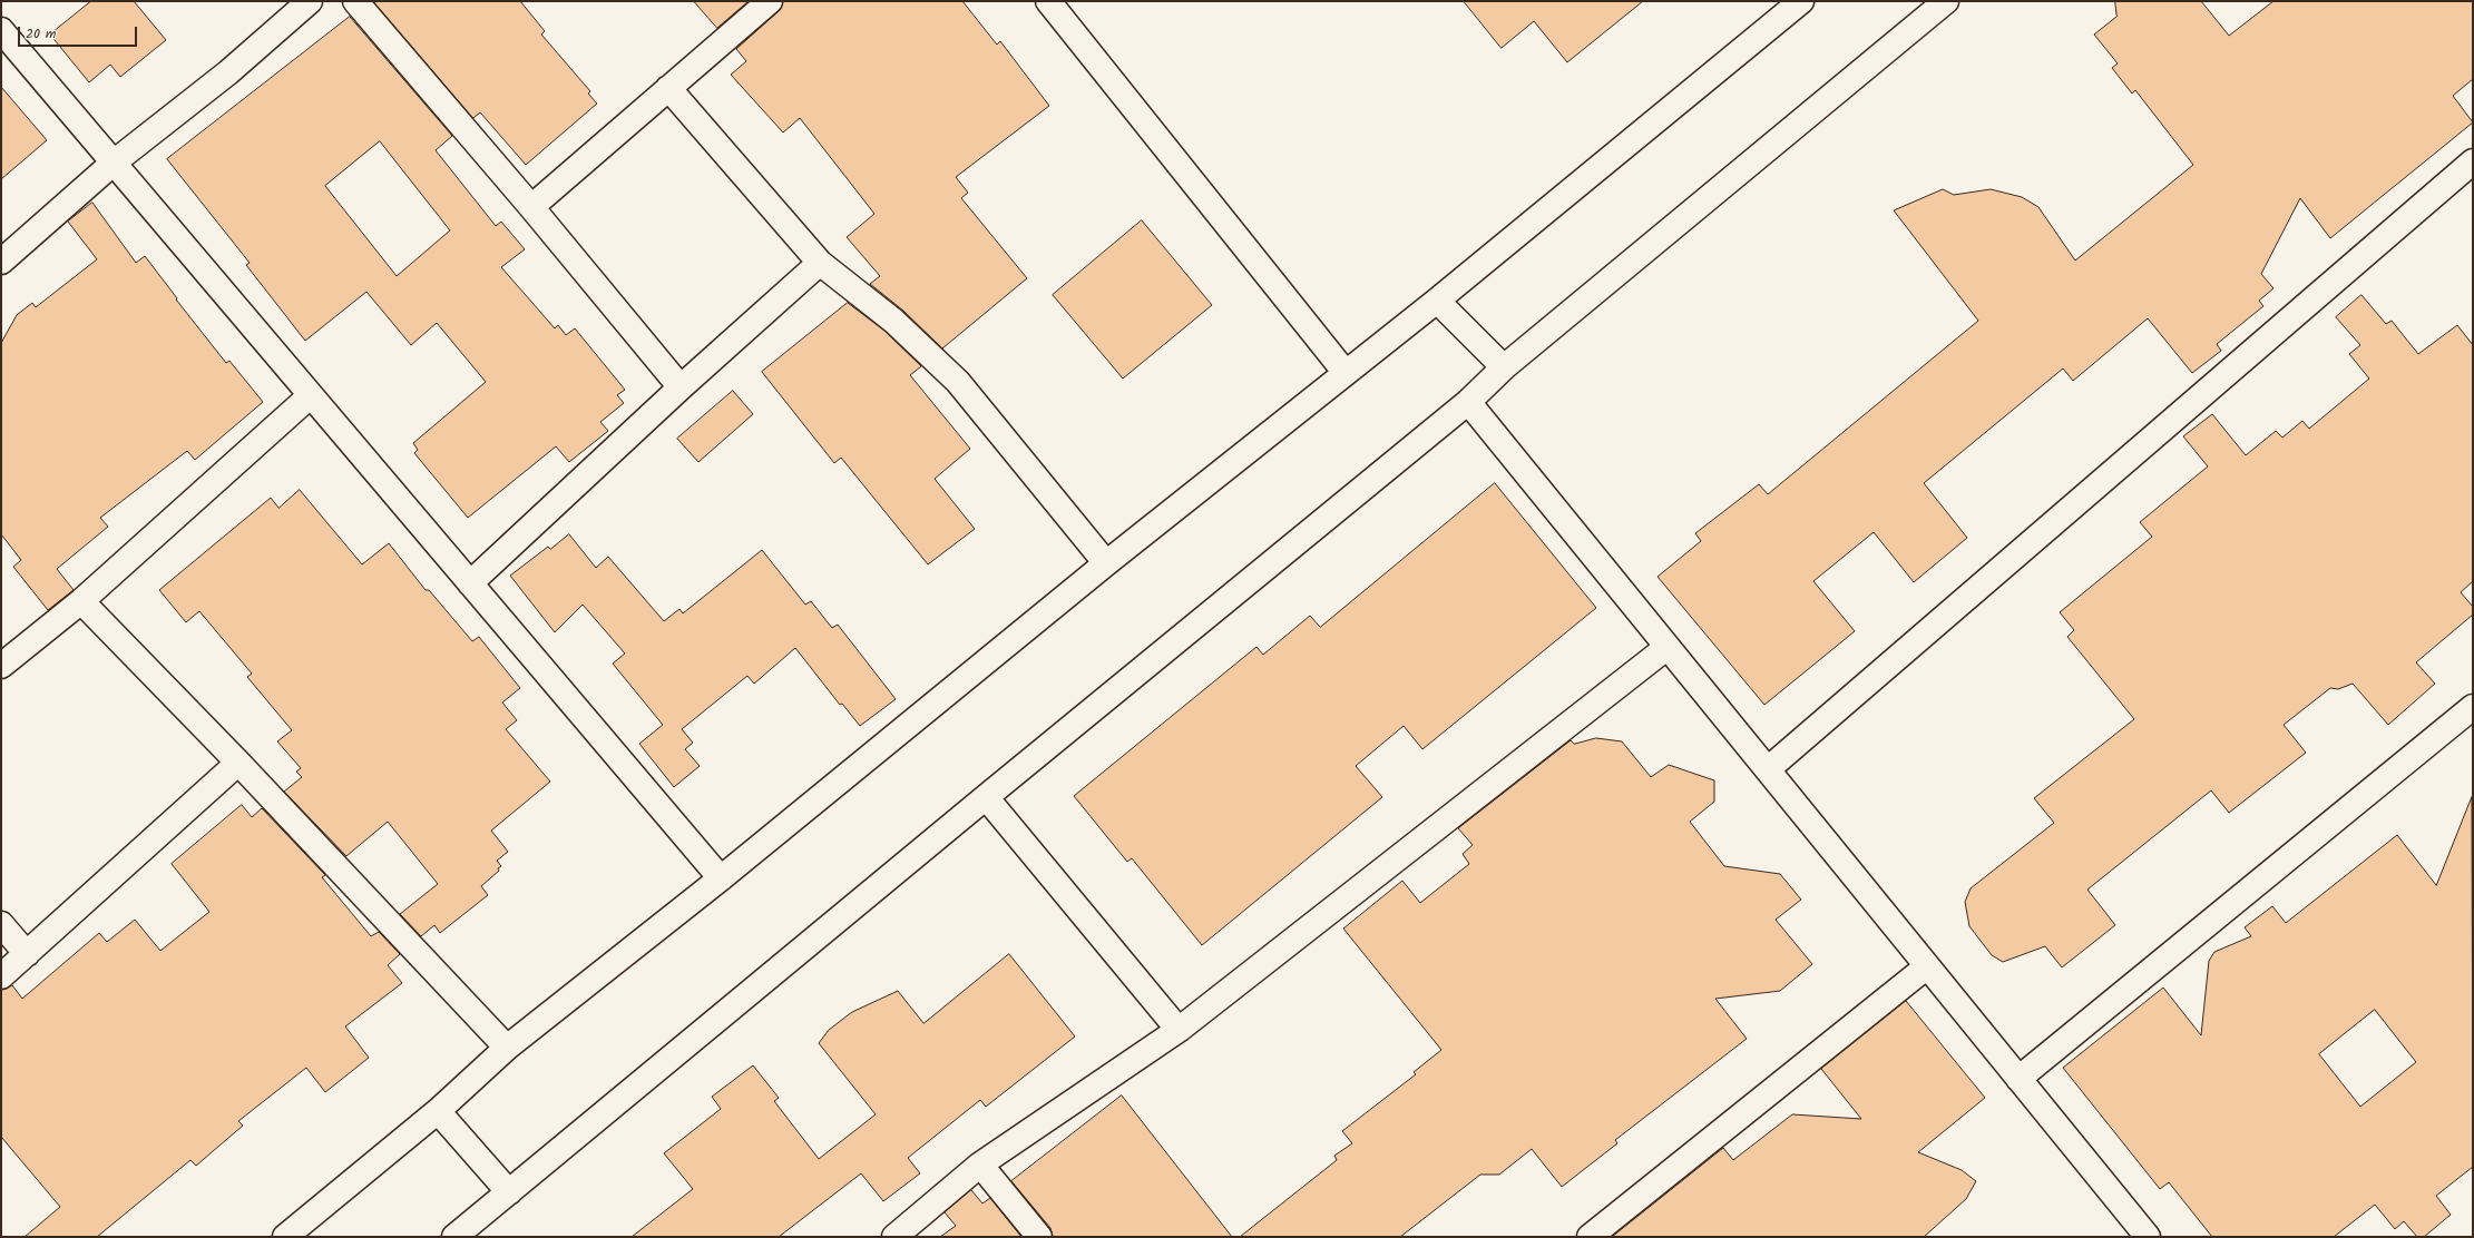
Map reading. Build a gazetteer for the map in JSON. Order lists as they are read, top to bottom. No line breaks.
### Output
{"scale_bar":"20 m"}
